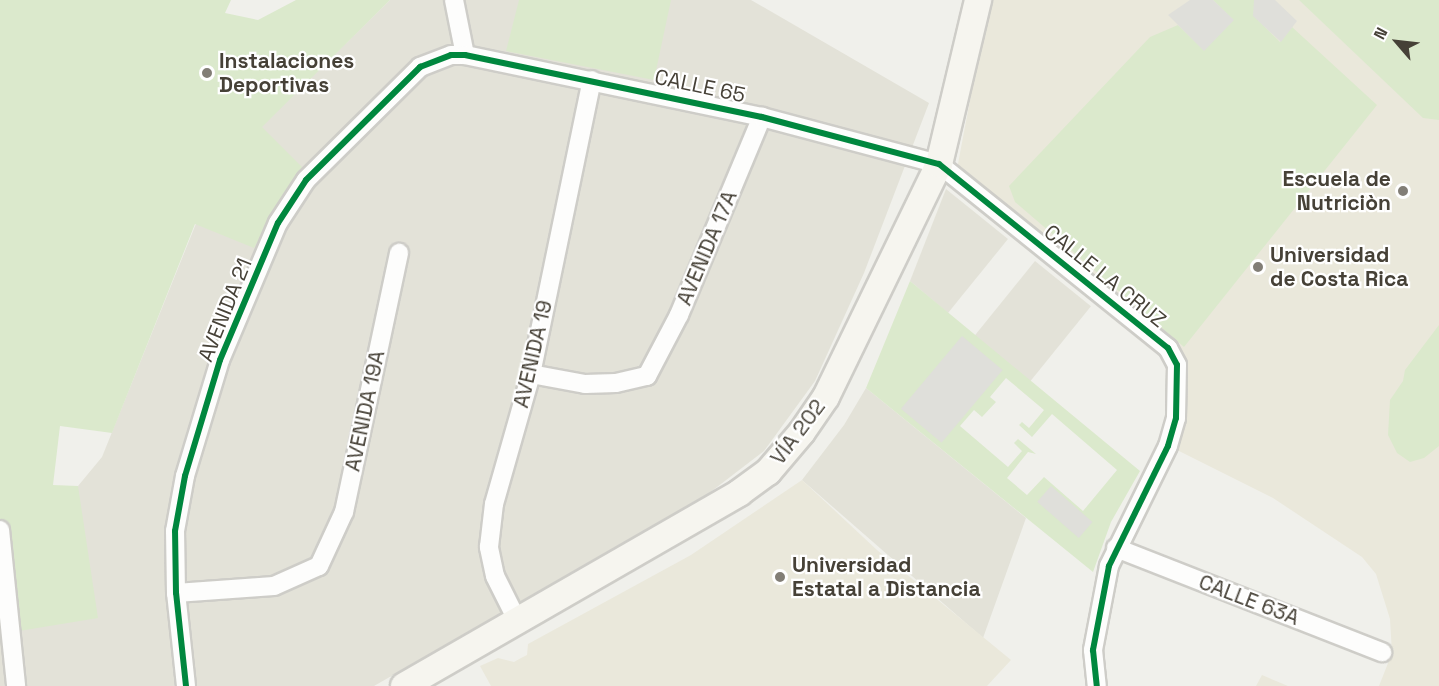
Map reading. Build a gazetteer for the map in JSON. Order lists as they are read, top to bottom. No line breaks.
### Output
{"streets":{"main road":["VÍA 202"],"street":["CALLE 65","AVENIDA 17A","CALLE LA CRUZ","AVENIDA 21","AVENIDA 19","AVENIDA 19A","CALLE 63A"]},"crossings":[["CALLE 65","AVENIDA 17A"],["CALLE 65","CALLE LA CRUZ"],["CALLE 65","AVENIDA 21"],["CALLE 65","AVENIDA 19"],["CALLE 65","VÍA 202"],["AVENIDA 17A","AVENIDA 19"],["CALLE LA CRUZ","VÍA 202"],["CALLE LA CRUZ","CALLE 63A"],["AVENIDA 21","AVENIDA 19A"],["AVENIDA 19","VÍA 202"]],"places":["Instalaciones Deportivas","Escuela de Nutriciòn","Universidad de Costa Rica","Universidad Estatal a Distancia"],"north":"top left"}
